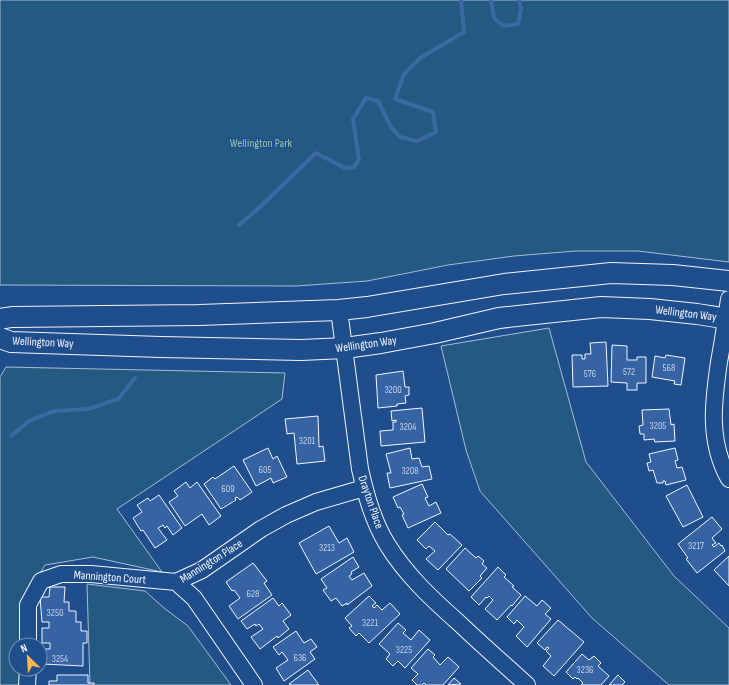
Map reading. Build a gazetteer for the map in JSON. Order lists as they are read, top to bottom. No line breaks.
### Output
{"streets":{"main road":["Wellington Way"],"street":["Drayton Place","Mannington Place","Mannington Court"]},"crossings":[["Wellington Way","Drayton Place"],["Drayton Place","Mannington Place"],["Mannington Place","Mannington Court"]],"parks":["Wellington Park"],"house_numbers":["568","572","576","3200","3205","3204","3201","605","3208","609","3217","3213","628","3250","3221","3225","636","3254","3236"],"north":"top left"}
